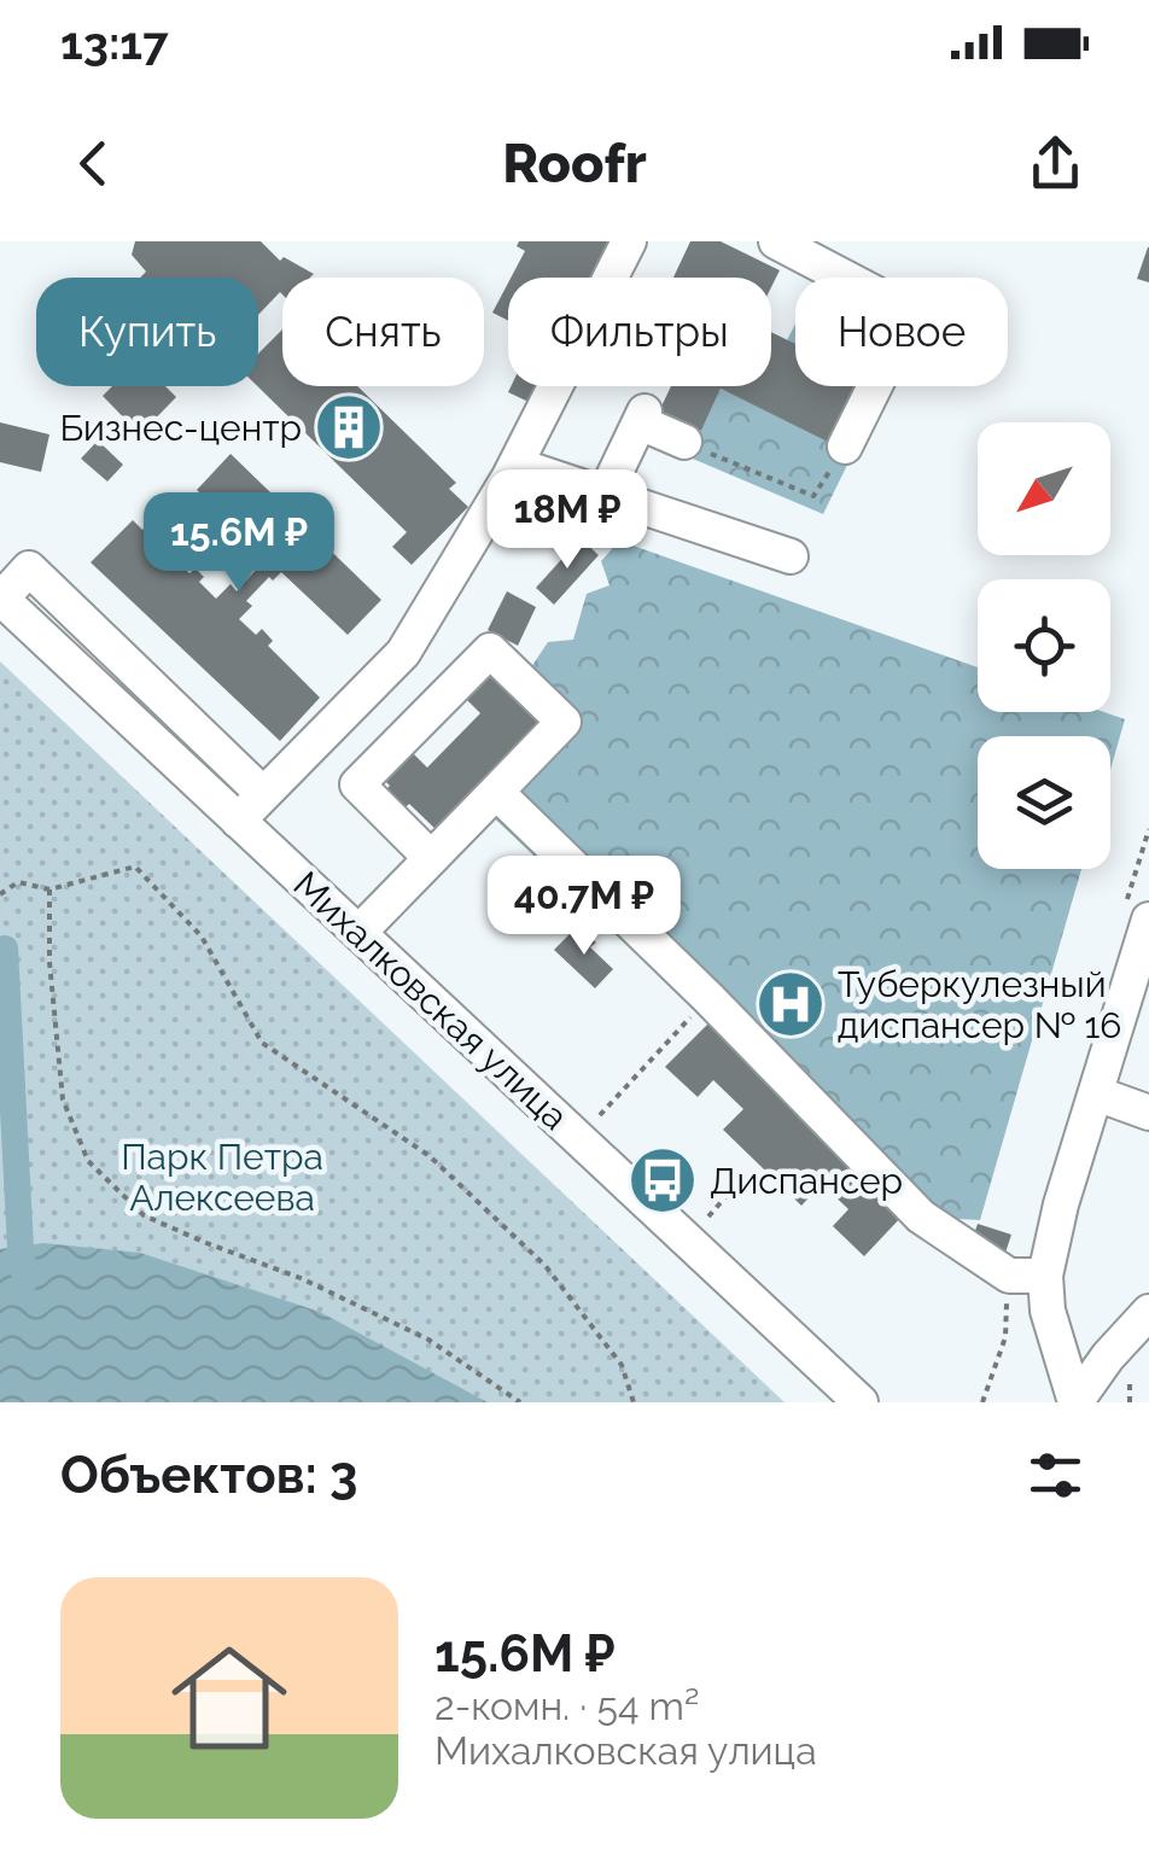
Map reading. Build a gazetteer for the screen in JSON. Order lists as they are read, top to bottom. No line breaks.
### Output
{"streets":{"street":["Михалковская улица"]},"parks":["Парк Петра Алексеева"],"places":{"building":["Бизнес-центр"],"hospital":["Туберкулезный диспансер № 16"],"bus stop":["Диспансер"]},"north":"bottom left","page":{"status":"13:17","header":"Roofr","chip":["Купить","Снять","Фильтры","Новое"],"price":["18M ₽","15.6M ₽","40.7M ₽"],"heading":"Объектов: 3","list":[{"name":"15.6M ₽","note":"2-комн. · 54 m² · Михалковская улица"}]}}
